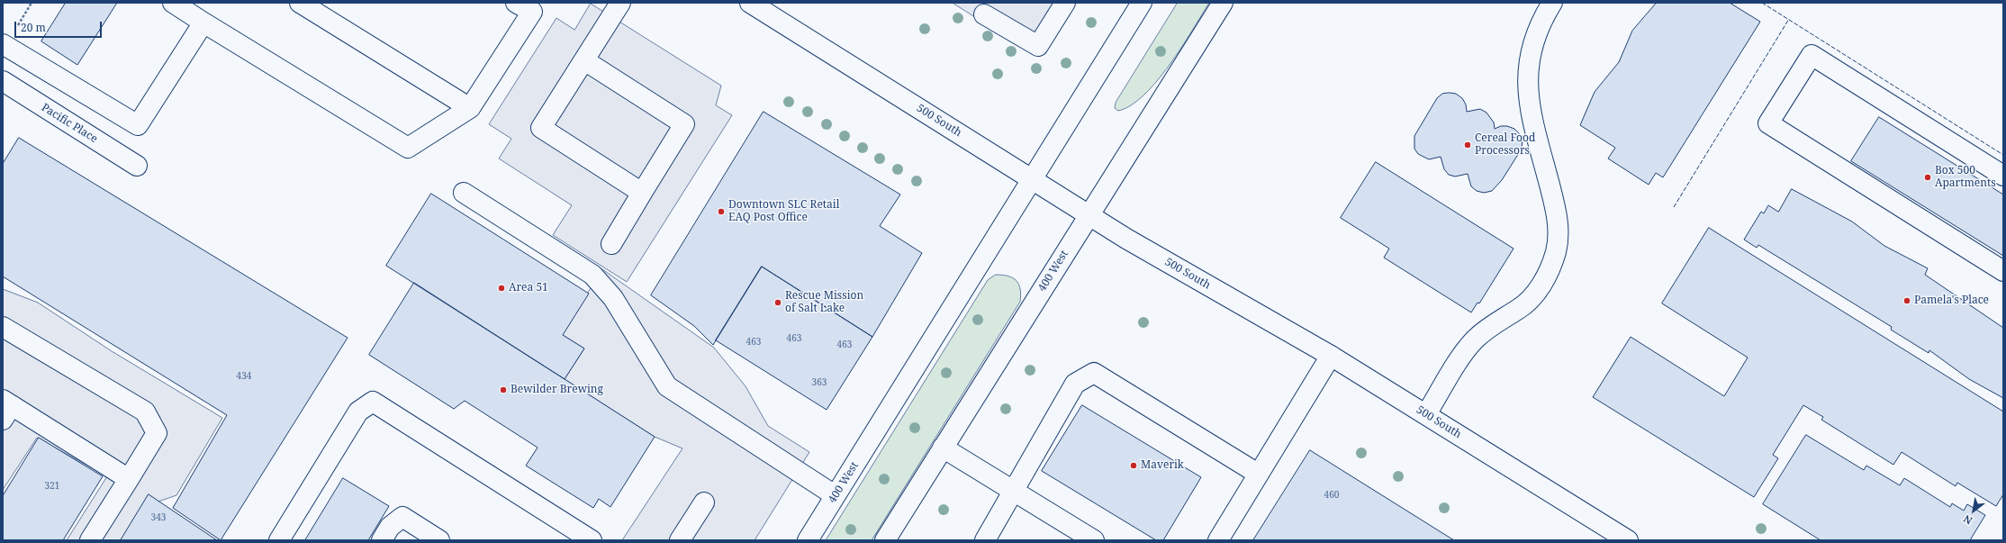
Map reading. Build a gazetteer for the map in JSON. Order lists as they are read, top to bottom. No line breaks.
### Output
{"streets":{"street":["500 South","Pacific Place","400 West"]},"crossings":[["500 South","400 West"]],"places":["Cereal Food Processors","Box 500 Apartments","Downtown SLC Retail EAQ Post Office","Area 51","Pamela's Place","Rescue Mission of Salt Lake","Bewilder Brewing","Maverik"],"house_numbers":["463","463","463","434","363","321","460","343"],"scale_bar":"20 m","north":"bottom left"}
